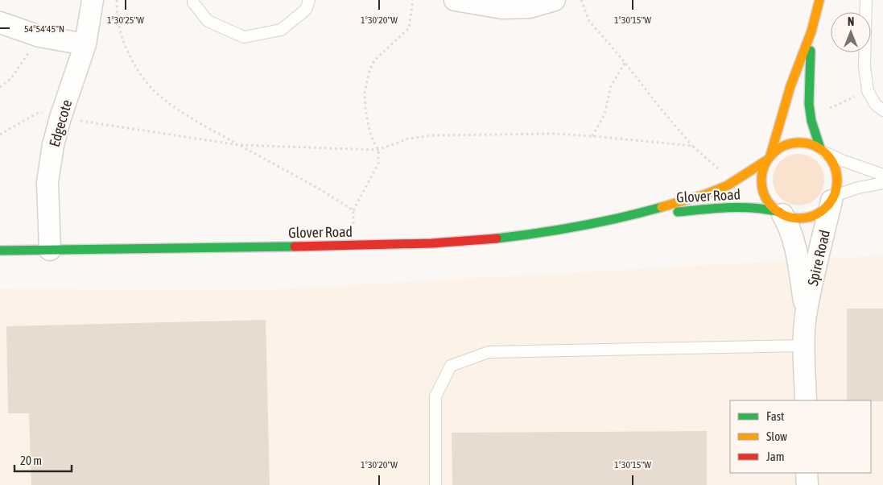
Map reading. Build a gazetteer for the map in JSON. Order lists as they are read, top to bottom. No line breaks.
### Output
{"streets":{"main road":["Glover Road"],"street":["Edgecote","Spire Road"]},"crossings":[["Edgecote","Glover Road"],["Glover Road","Spire Road"]],"legend":["Fast","Slow","Jam"],"scale_bar":"20 m","north":"top","coordinates":["1°30'25\"W","1°30'20\"W","1°30'15\"W","54°54'45\"N"]}
